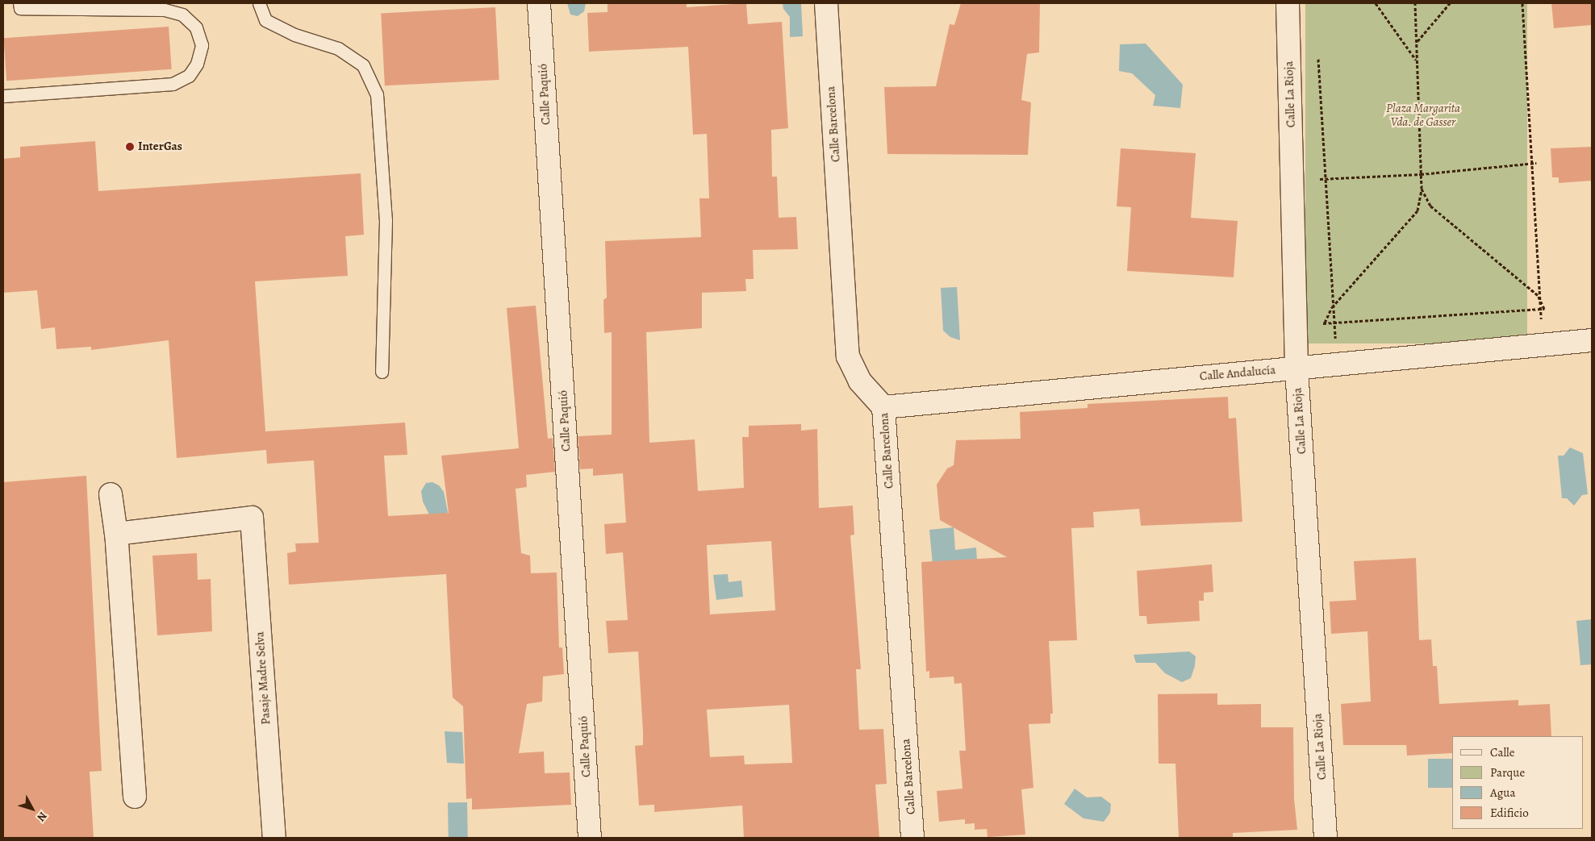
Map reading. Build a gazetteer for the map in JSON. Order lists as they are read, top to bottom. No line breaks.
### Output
{"streets":{"street":["Calle Paquió","Calle La Rioja","Calle Barcelona","Calle Andalucía","Pasaje Madre Selva"]},"crossings":[["Calle La Rioja","Calle Andalucía"],["Calle Barcelona","Calle Andalucía"]],"parks":["Plaza Margarita Vda. de Gasser"],"places":["InterGas"],"legend":["Calle","Parque","Agua","Edificio"],"north":"bottom right"}
